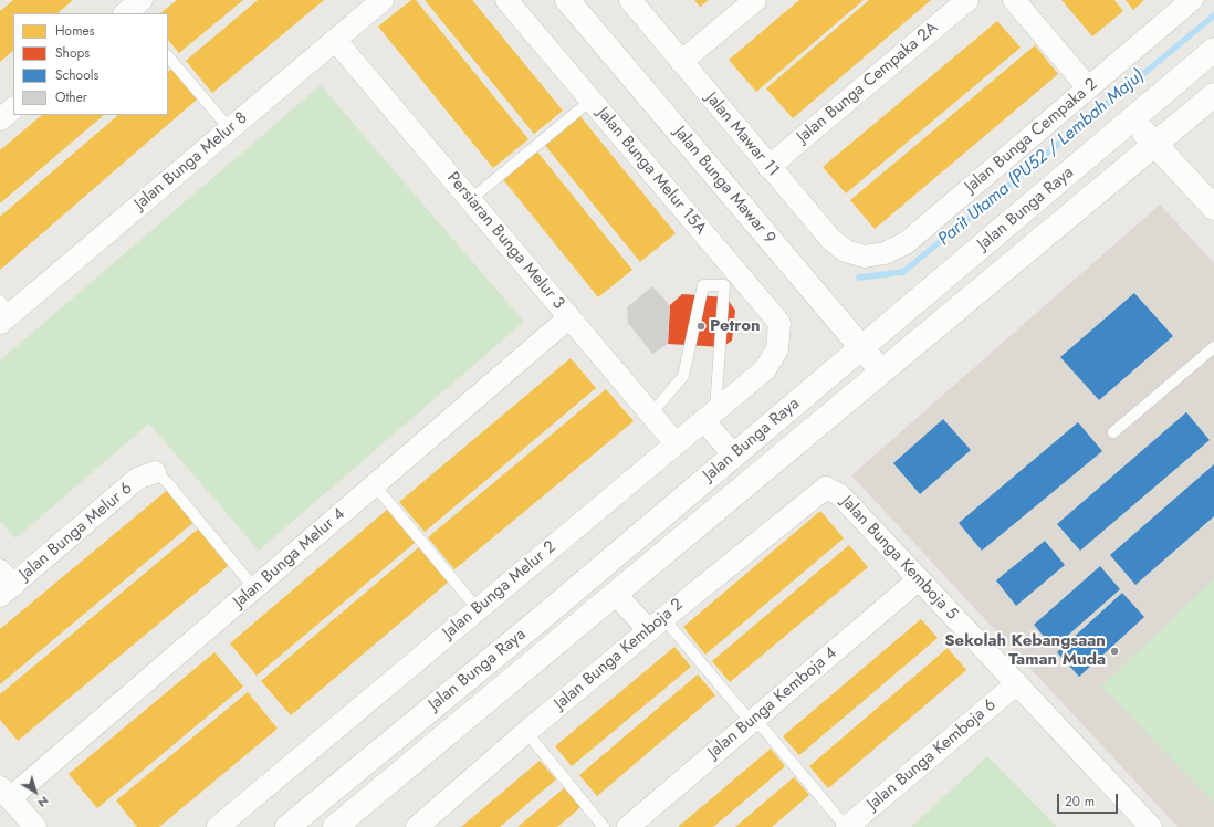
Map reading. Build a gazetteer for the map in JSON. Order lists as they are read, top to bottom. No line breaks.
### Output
{"streets":{"street":["Jalan Bunga Cempaka 2A","Jalan Mawar 11","Jalan Bunga Cempaka 2","Jalan Bunga Melur 8","Jalan Bunga Melur 15A","Jalan Bunga Mawar 9","Jalan Bunga Raya","Persiaran Bunga Melur 3","Jalan Bunga Melur 6","Jalan Bunga Melur 4","Jalan Bunga Kemboja 5","Jalan Bunga Melur 2","Jalan Bunga Kemboja 2","Jalan Bunga Kemboja 4","Jalan Bunga Kemboja 6"]},"crossings":[["Jalan Bunga Cempaka 2A","Jalan Mawar 11"],["Jalan Mawar 11","Jalan Bunga Cempaka 2"],["Jalan Bunga Melur 8","Persiaran Bunga Melur 3"],["Jalan Bunga Melur 15A","Jalan Bunga Melur 2"],["Jalan Bunga Mawar 9","Jalan Bunga Raya"],["Persiaran Bunga Melur 3","Jalan Bunga Melur 4"],["Persiaran Bunga Melur 3","Jalan Bunga Melur 2"],["Jalan Bunga Kemboja 5","Jalan Bunga Kemboja 2"],["Jalan Bunga Kemboja 5","Jalan Bunga Kemboja 4"],["Jalan Bunga Kemboja 5","Jalan Bunga Kemboja 6"]],"water":["Parit Utama (PU52 / Lembah Maju)"],"places":["Petron","Sekolah Kebangsaan Taman Muda"],"legend":["Homes","Shops","Schools","Other"],"scale_bar":"20 m","north":"bottom right"}
